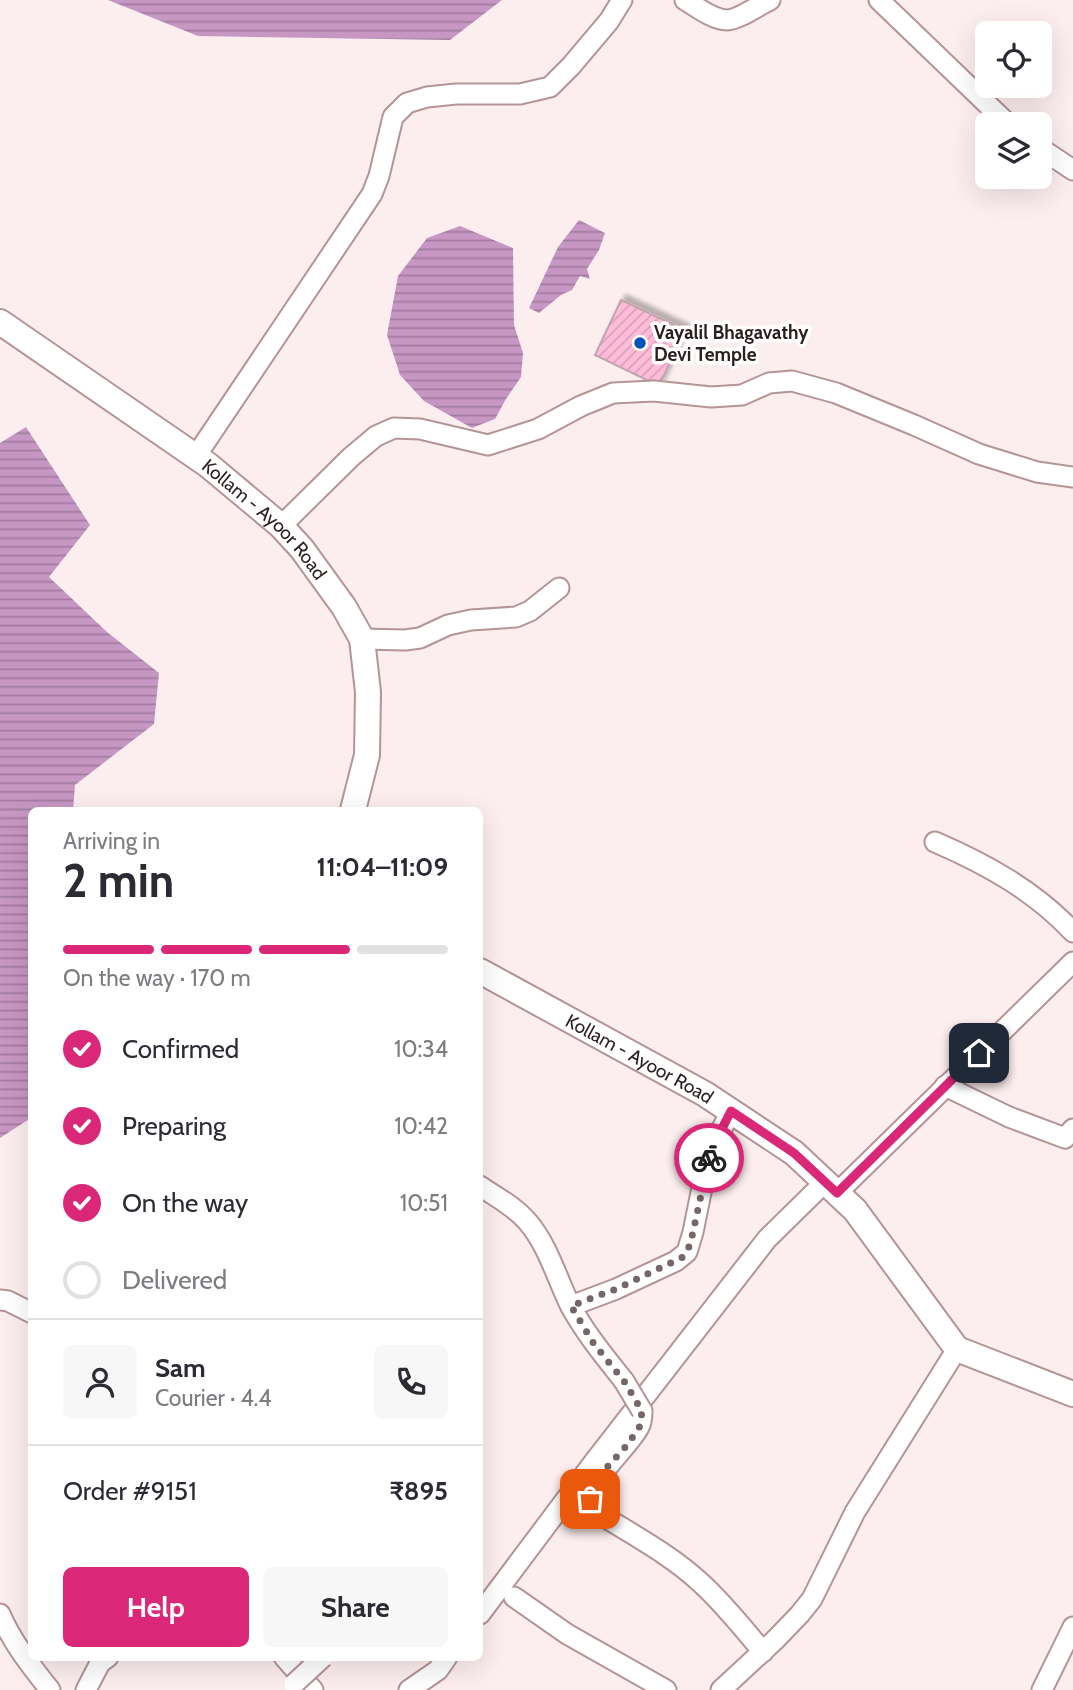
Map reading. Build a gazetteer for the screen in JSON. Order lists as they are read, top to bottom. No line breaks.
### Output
{"streets":{"main road":["Kollam - Ayoor Road"]},"places":["Vayalil Bhagavathy Devi Temple"],"page":{"heading":["2 min","Arriving in","11:04–11:09"],"panel":["Sam","Courier · 4.4","Order #9151","₹895"],"bar":"On the way · 170 m","list":[["Confirmed","10:34"],["Preparing","10:42"],["On the way","10:51"],"Delivered"],"buttons":["Help","Share"]}}
